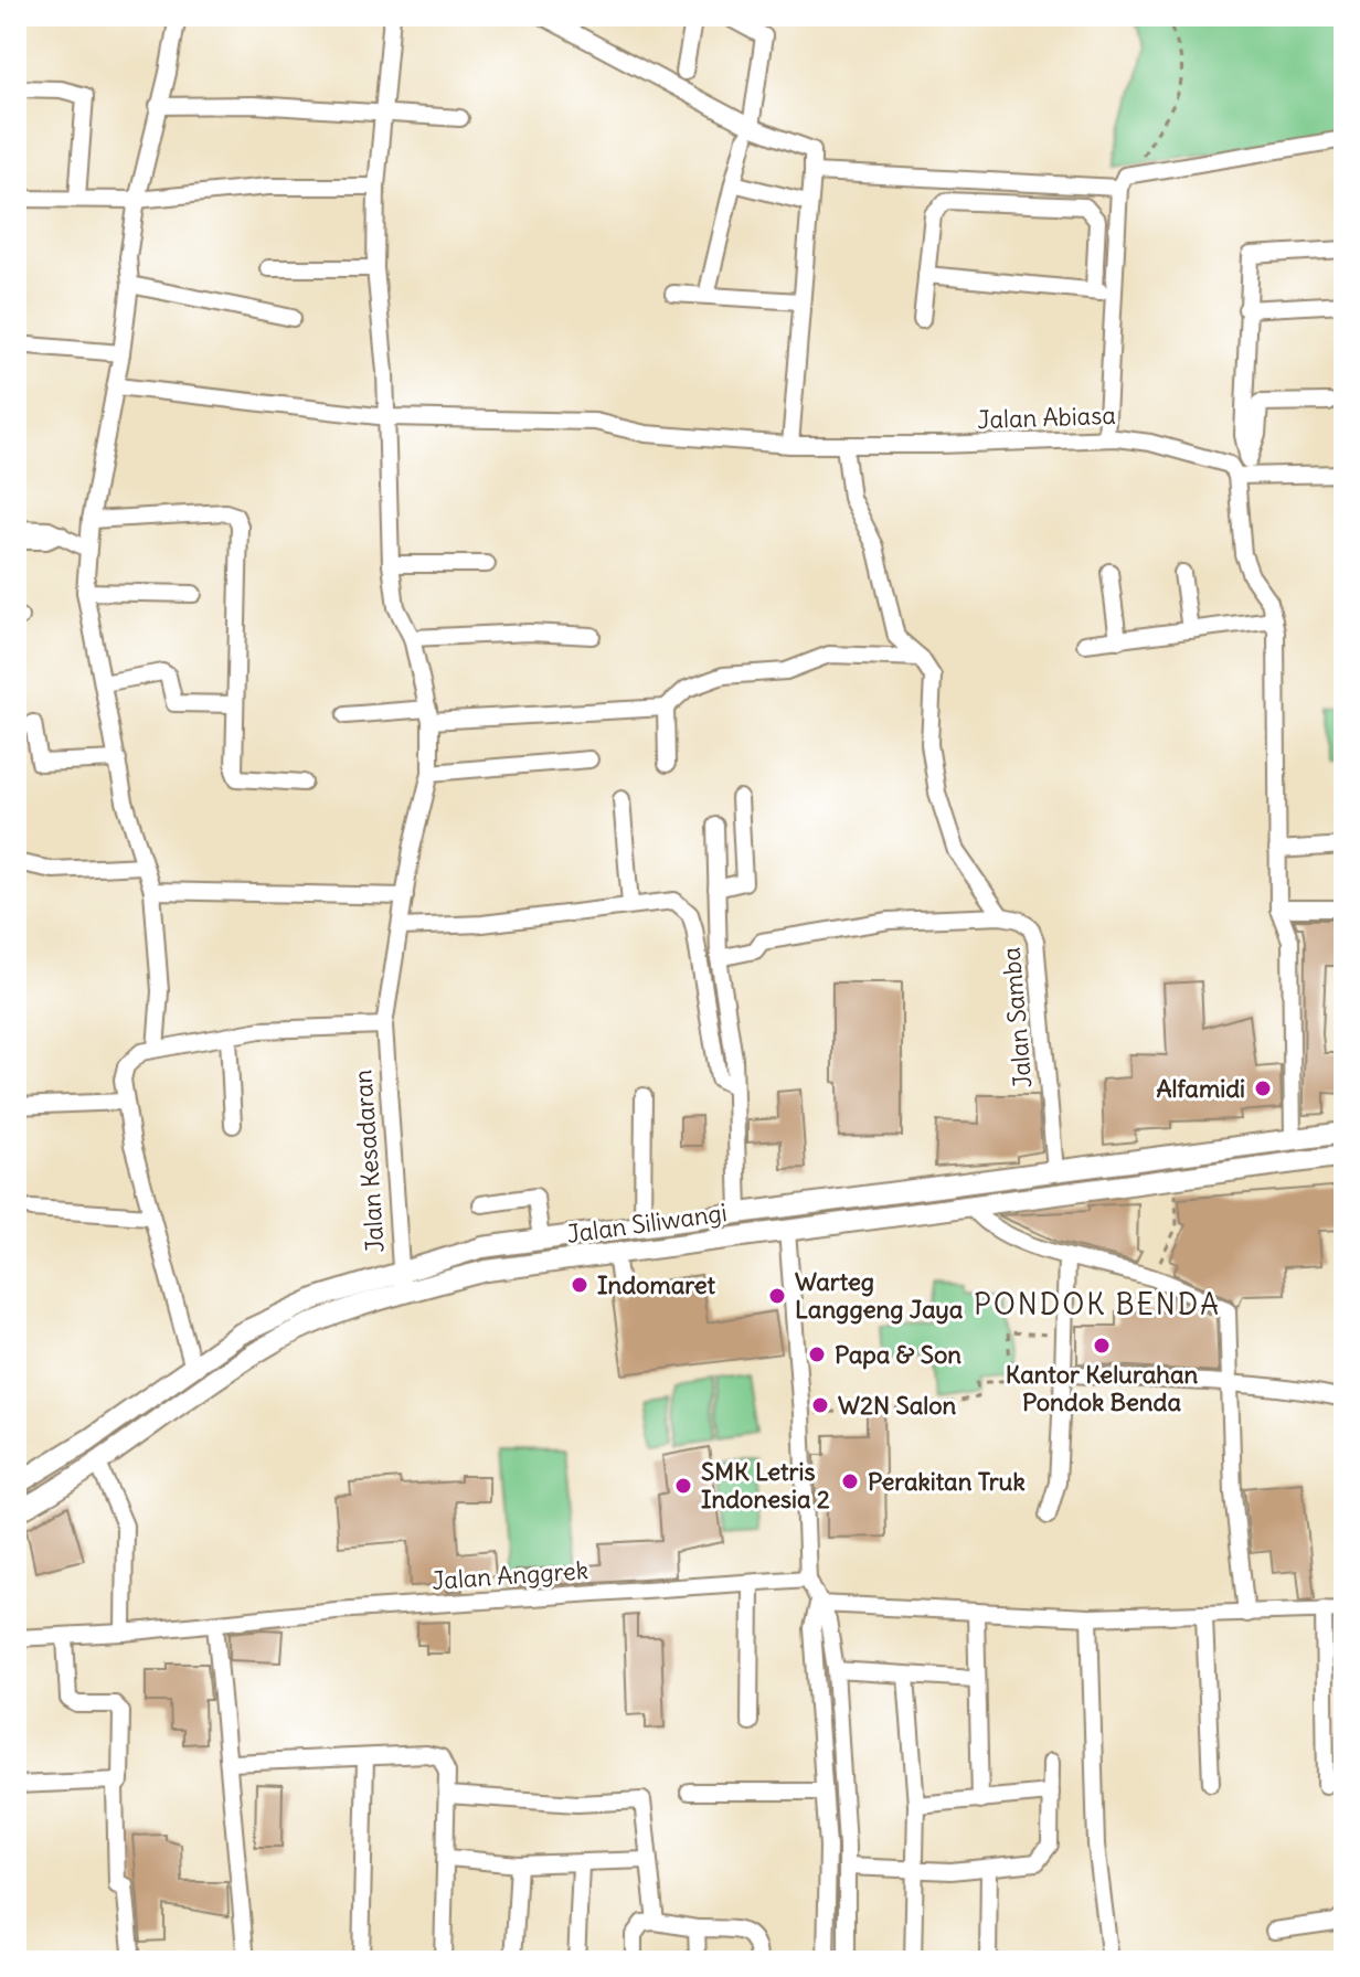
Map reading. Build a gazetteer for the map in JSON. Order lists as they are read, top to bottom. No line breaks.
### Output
{"streets":{"main road":["Jalan Siliwangi"],"street":["Jalan Abiasa","Jalan Samba","Jalan Kesadaran","Jalan Anggrek"]},"crossings":[["Jalan Abiasa","Jalan Samba"],["Jalan Abiasa","Jalan Kesadaran"],["Jalan Samba","Jalan Siliwangi"],["Jalan Kesadaran","Jalan Siliwangi"]],"districts":["PONDOK BENDA"],"places":["Alfamidi","Indomaret","Warteg Langgeng Jaya","Kantor Kelurahan Pondok Benda","Papa & Son","W2N Salon","Perakitan Truk","SMK Letris Indonesia 2"]}
